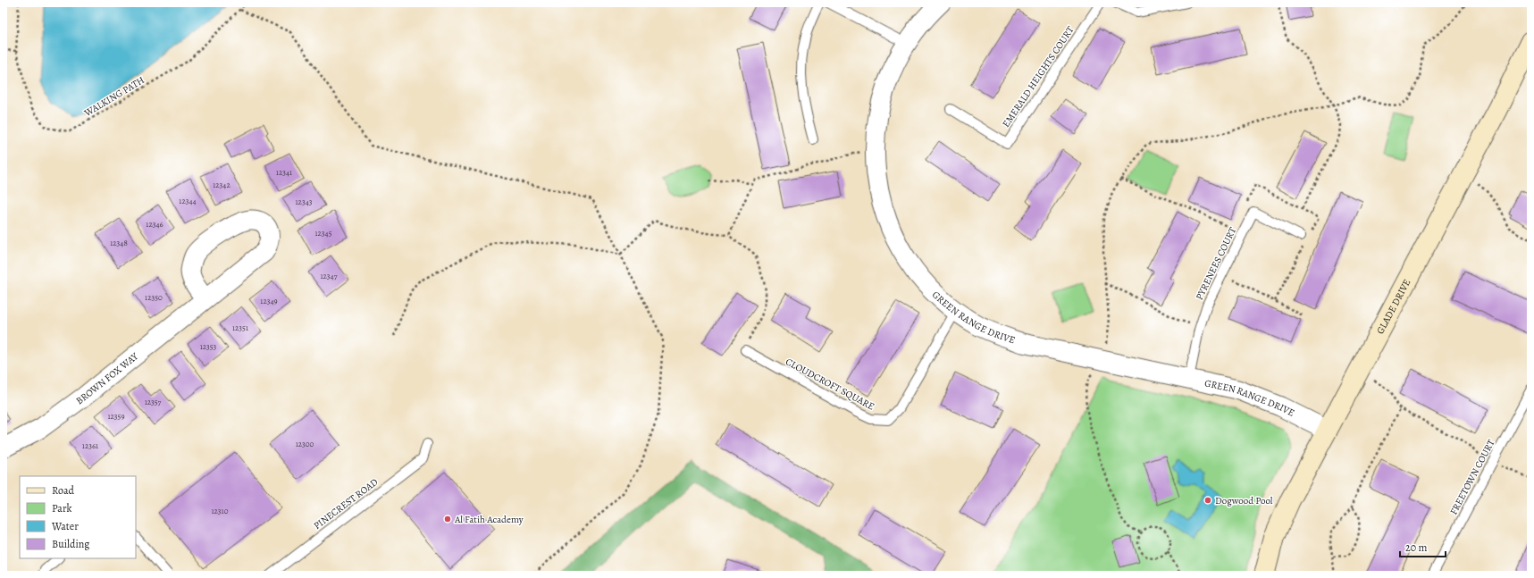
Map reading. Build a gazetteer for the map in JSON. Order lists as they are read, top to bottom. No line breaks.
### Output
{"streets":{"street":["GLADE DRIVE","GREEN RANGE DRIVE","BROWN FOX WAY"],"lane":["EMERALD HEIGHTS COURT","PYRENEES COURT","CLOUDCROFT SQUARE","FREETOWN COURT","PINECREST ROAD"],"path":["WALKING PATH"]},"crossings":[["PYRENEES COURT","GREEN RANGE DRIVE"],["GLADE DRIVE","GREEN RANGE DRIVE"],["GREEN RANGE DRIVE","CLOUDCROFT SQUARE"]],"places":["Dogwood Pool","Al Fatih Academy"],"house_numbers":["12341","12342","12344","12343","12346","12345","12348","12347","12350","12349","12351","12353","12357","12359","12300","12361","12310"],"legend":["Road","Park","Water","Building"],"scale_bar":"20 m"}
